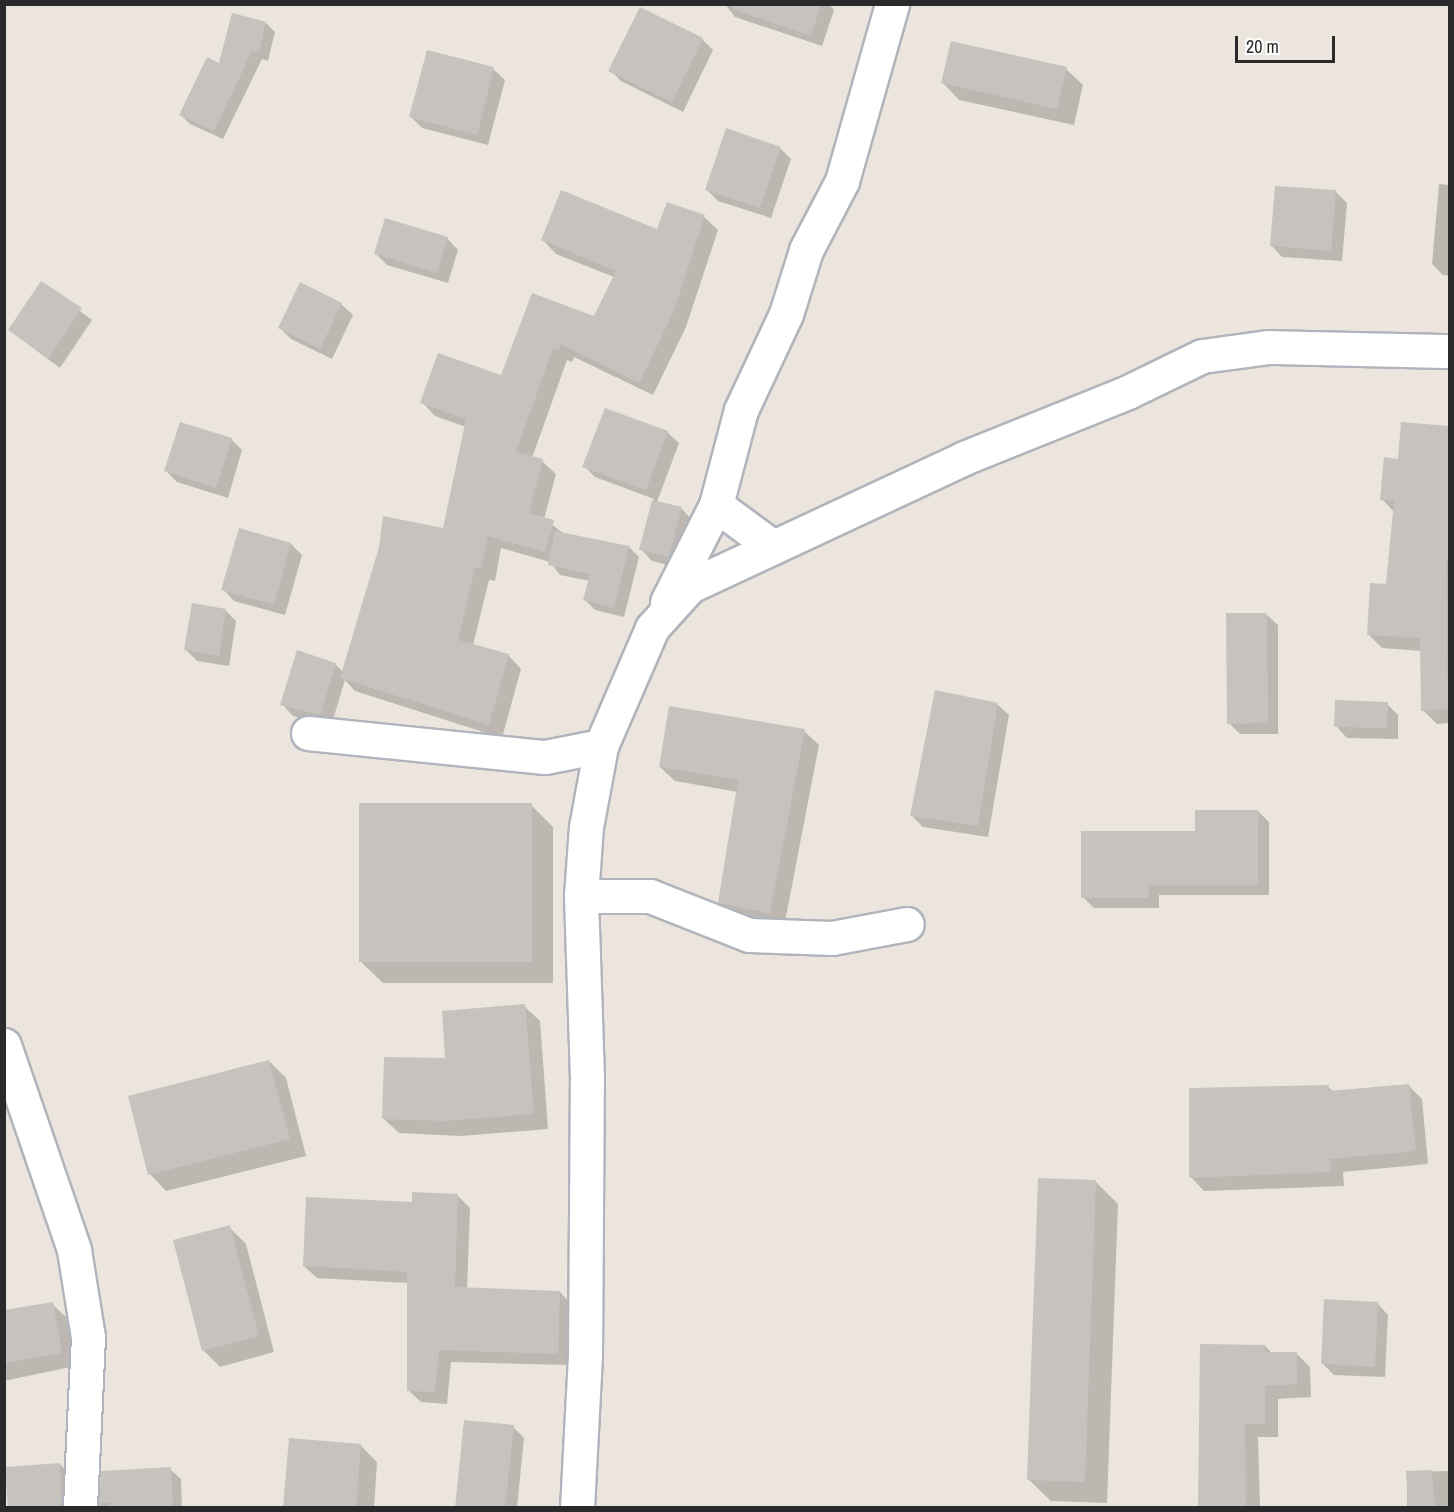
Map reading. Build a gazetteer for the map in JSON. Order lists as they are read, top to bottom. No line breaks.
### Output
{"scale_bar":"20 m"}
